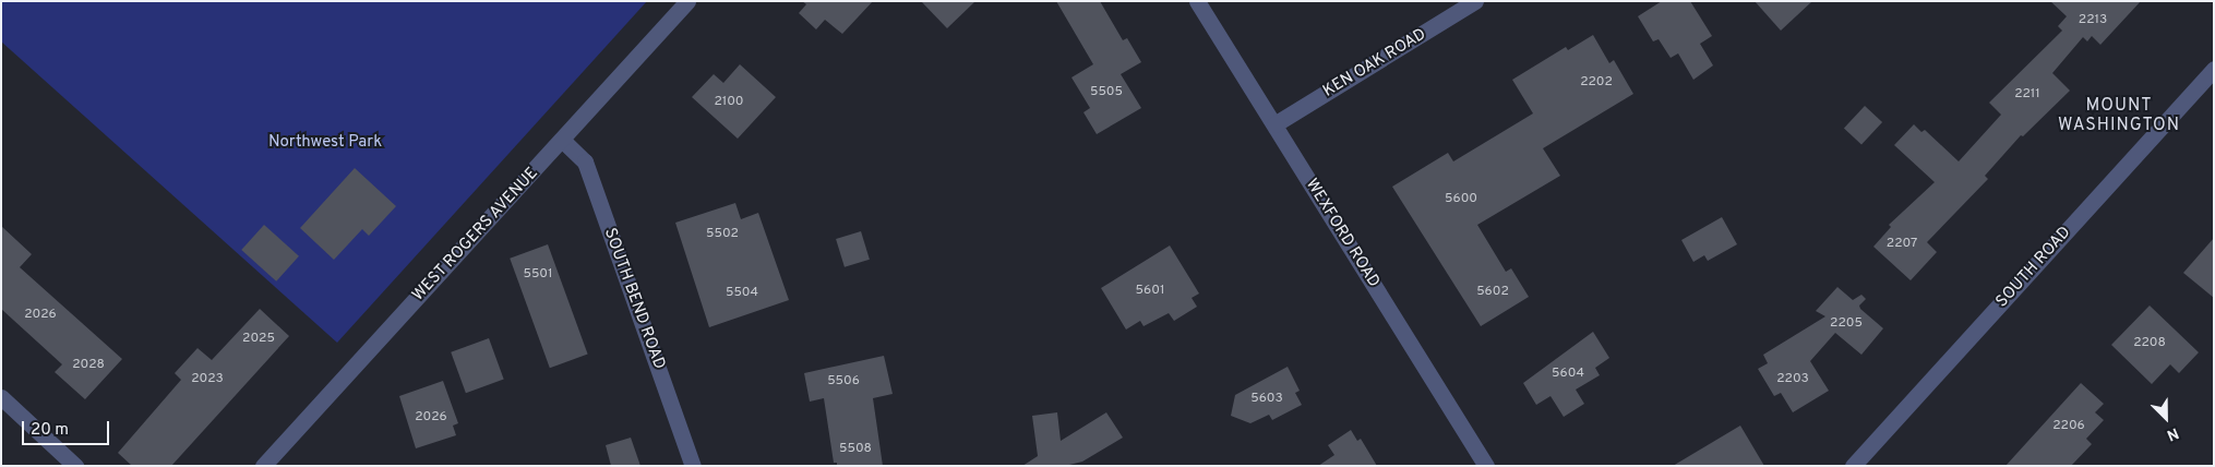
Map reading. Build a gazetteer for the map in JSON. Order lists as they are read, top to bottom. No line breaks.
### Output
{"streets":{"street":["KEN OAK ROAD","WEXFORD ROAD","WEST ROGERS AVENUE","SOUTH ROAD","SOUTH BEND ROAD"]},"crossings":[["KEN OAK ROAD","WEXFORD ROAD"],["WEST ROGERS AVENUE","SOUTH BEND ROAD"]],"districts":["MOUNT WASHINGTON"],"parks":["Northwest Park"],"house_numbers":["2213","2202","5505","2211","2100","5600","5502","2207","5501","5601","5602","5504","2026","2205","2025","2208","2028","5604","2023","2203","5506","5603","2026","2206","5508"],"scale_bar":"20 m","north":"bottom right"}
